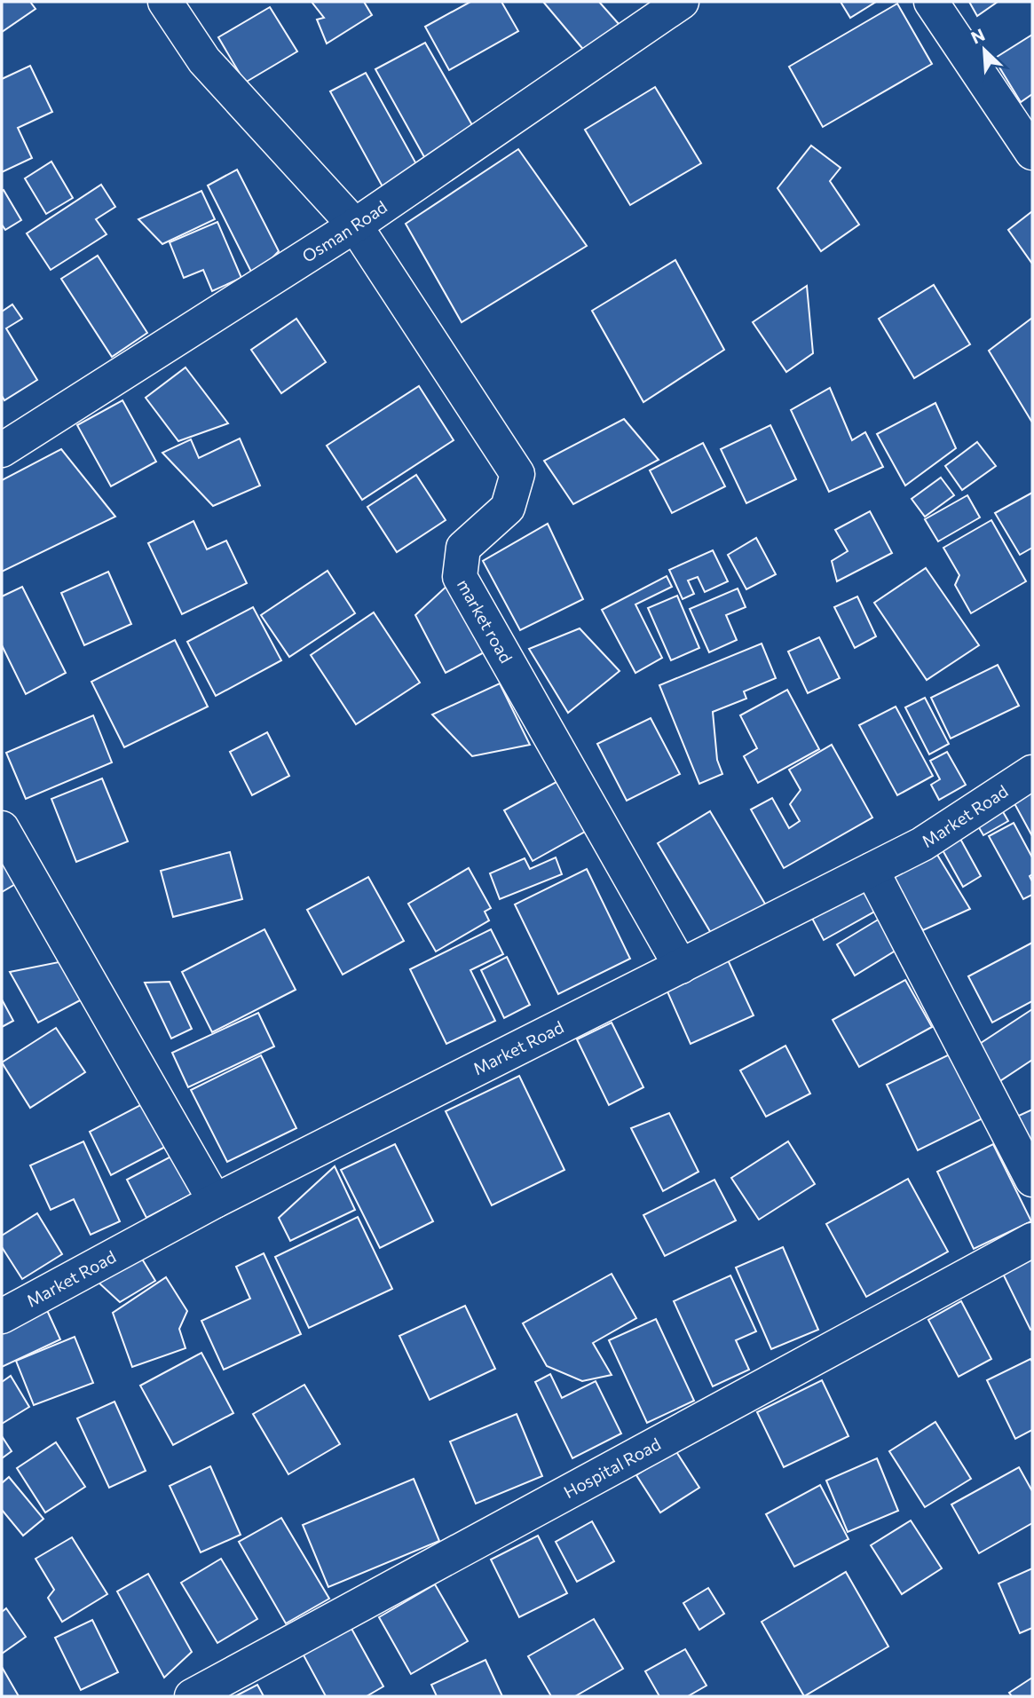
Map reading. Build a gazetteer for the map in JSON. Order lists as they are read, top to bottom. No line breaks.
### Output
{"streets":{"street":["Osman Road","market road","Market Road","Hospital Road"]},"crossings":[["Osman Road","market road"],["market road","Market Road"]],"north":"top left"}
